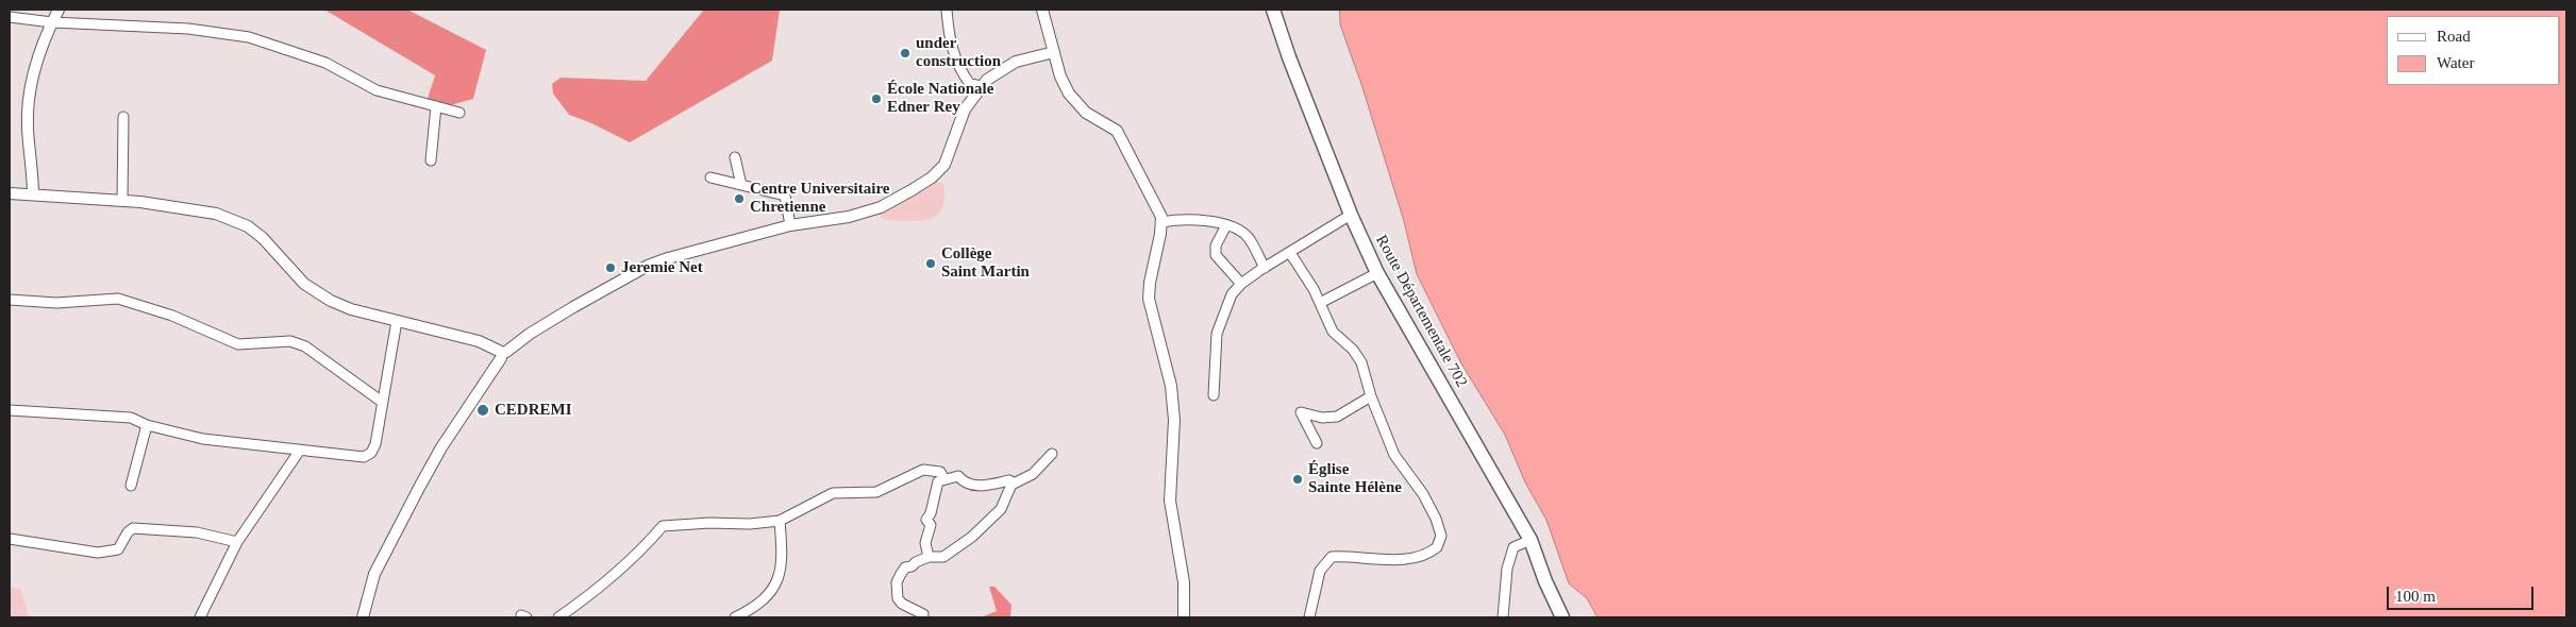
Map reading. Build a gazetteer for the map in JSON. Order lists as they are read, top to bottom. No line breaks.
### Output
{"streets":{"main road":["Route Départementale 702"]},"places":["under construction","École Nationale Edner Rey","Centre Universitaire Chretienne","Collège Saint Martin","Jeremie Net","CEDREMI","Église Sainte Hélène"],"legend":["Road","Water"],"scale_bar":"100 m"}
